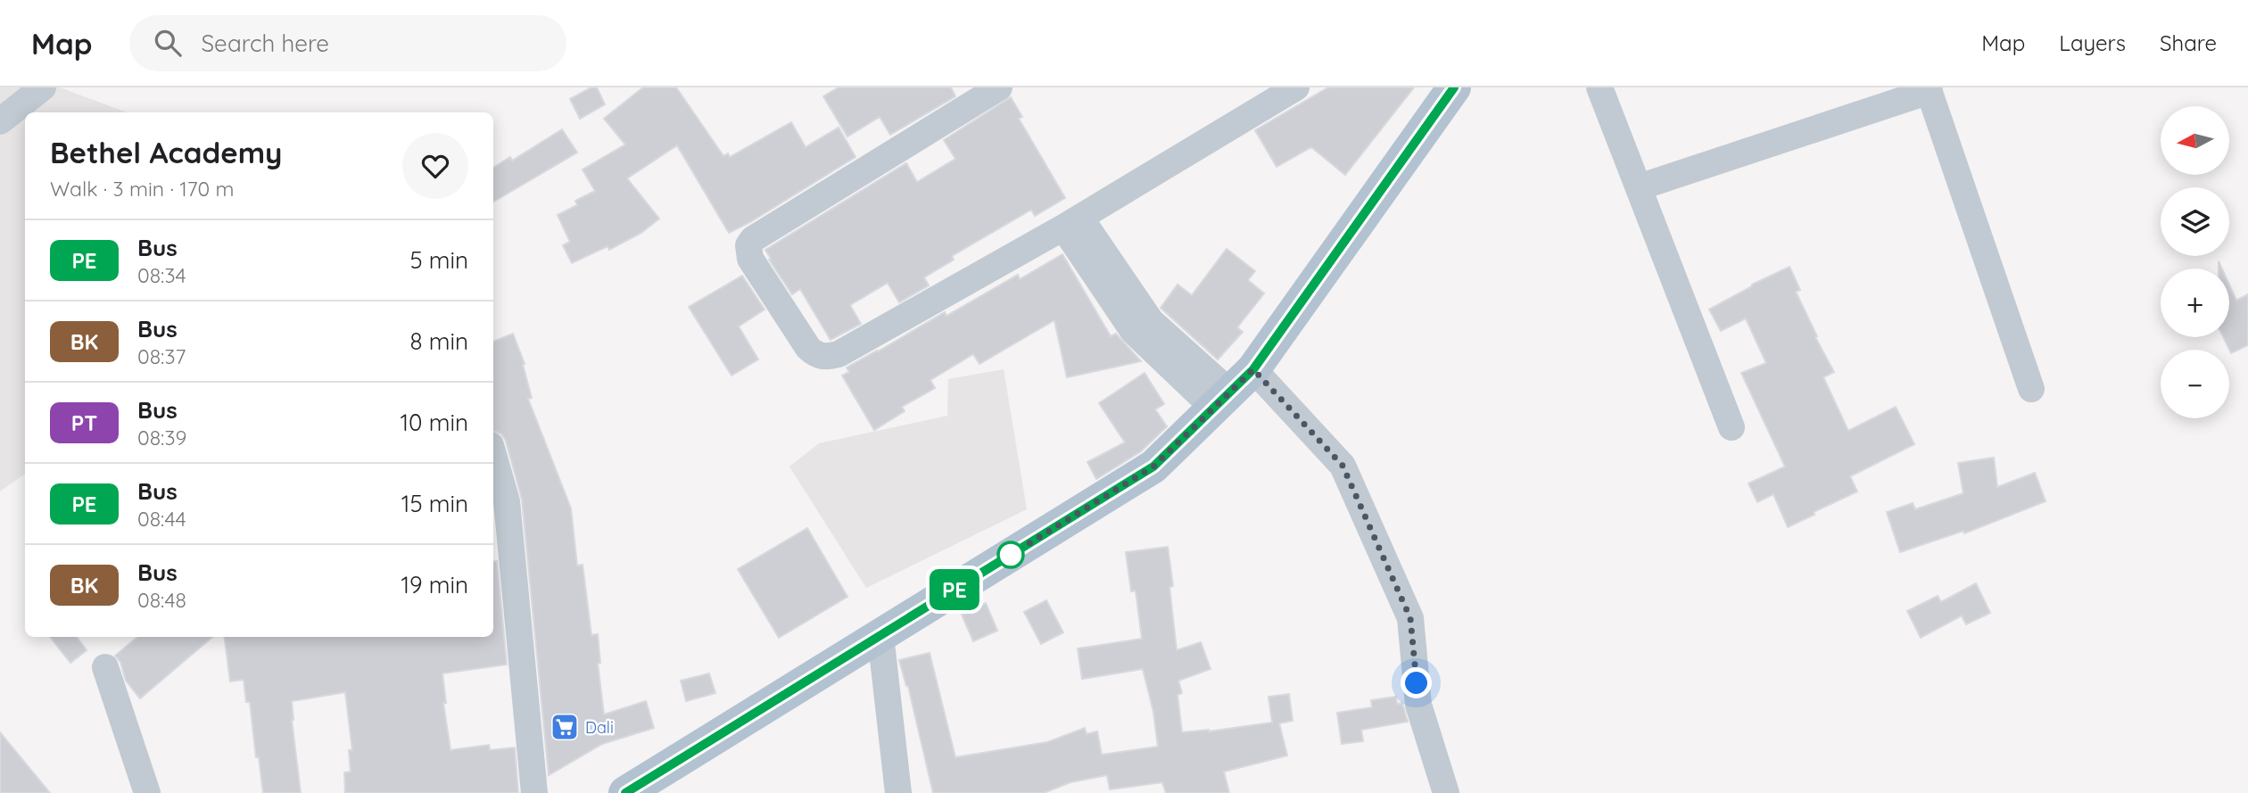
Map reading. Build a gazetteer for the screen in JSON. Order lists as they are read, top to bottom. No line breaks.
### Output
{"places":{"supermarket":["Dali"]},"lines":["bus line PE"],"north":"left","page":{"header":"Map","search":"Search here","nav":["Map","Layers","Share"],"on_map":"PE","map_buttons":["+","−"],"heading":["Bethel Academy","Walk · 3 min · 170 m"],"list":[{"mark":"PE","name":"Bus","note":"08:34","value":"5 min"},{"mark":"BK","name":"Bus","note":"08:37","value":"8 min"},{"mark":"PT","name":"Bus","note":"08:39","value":"10 min"},{"mark":"PE","name":"Bus","note":"08:44","value":"15 min"},{"mark":"BK","name":"Bus","note":"08:48","value":"19 min"}]}}
